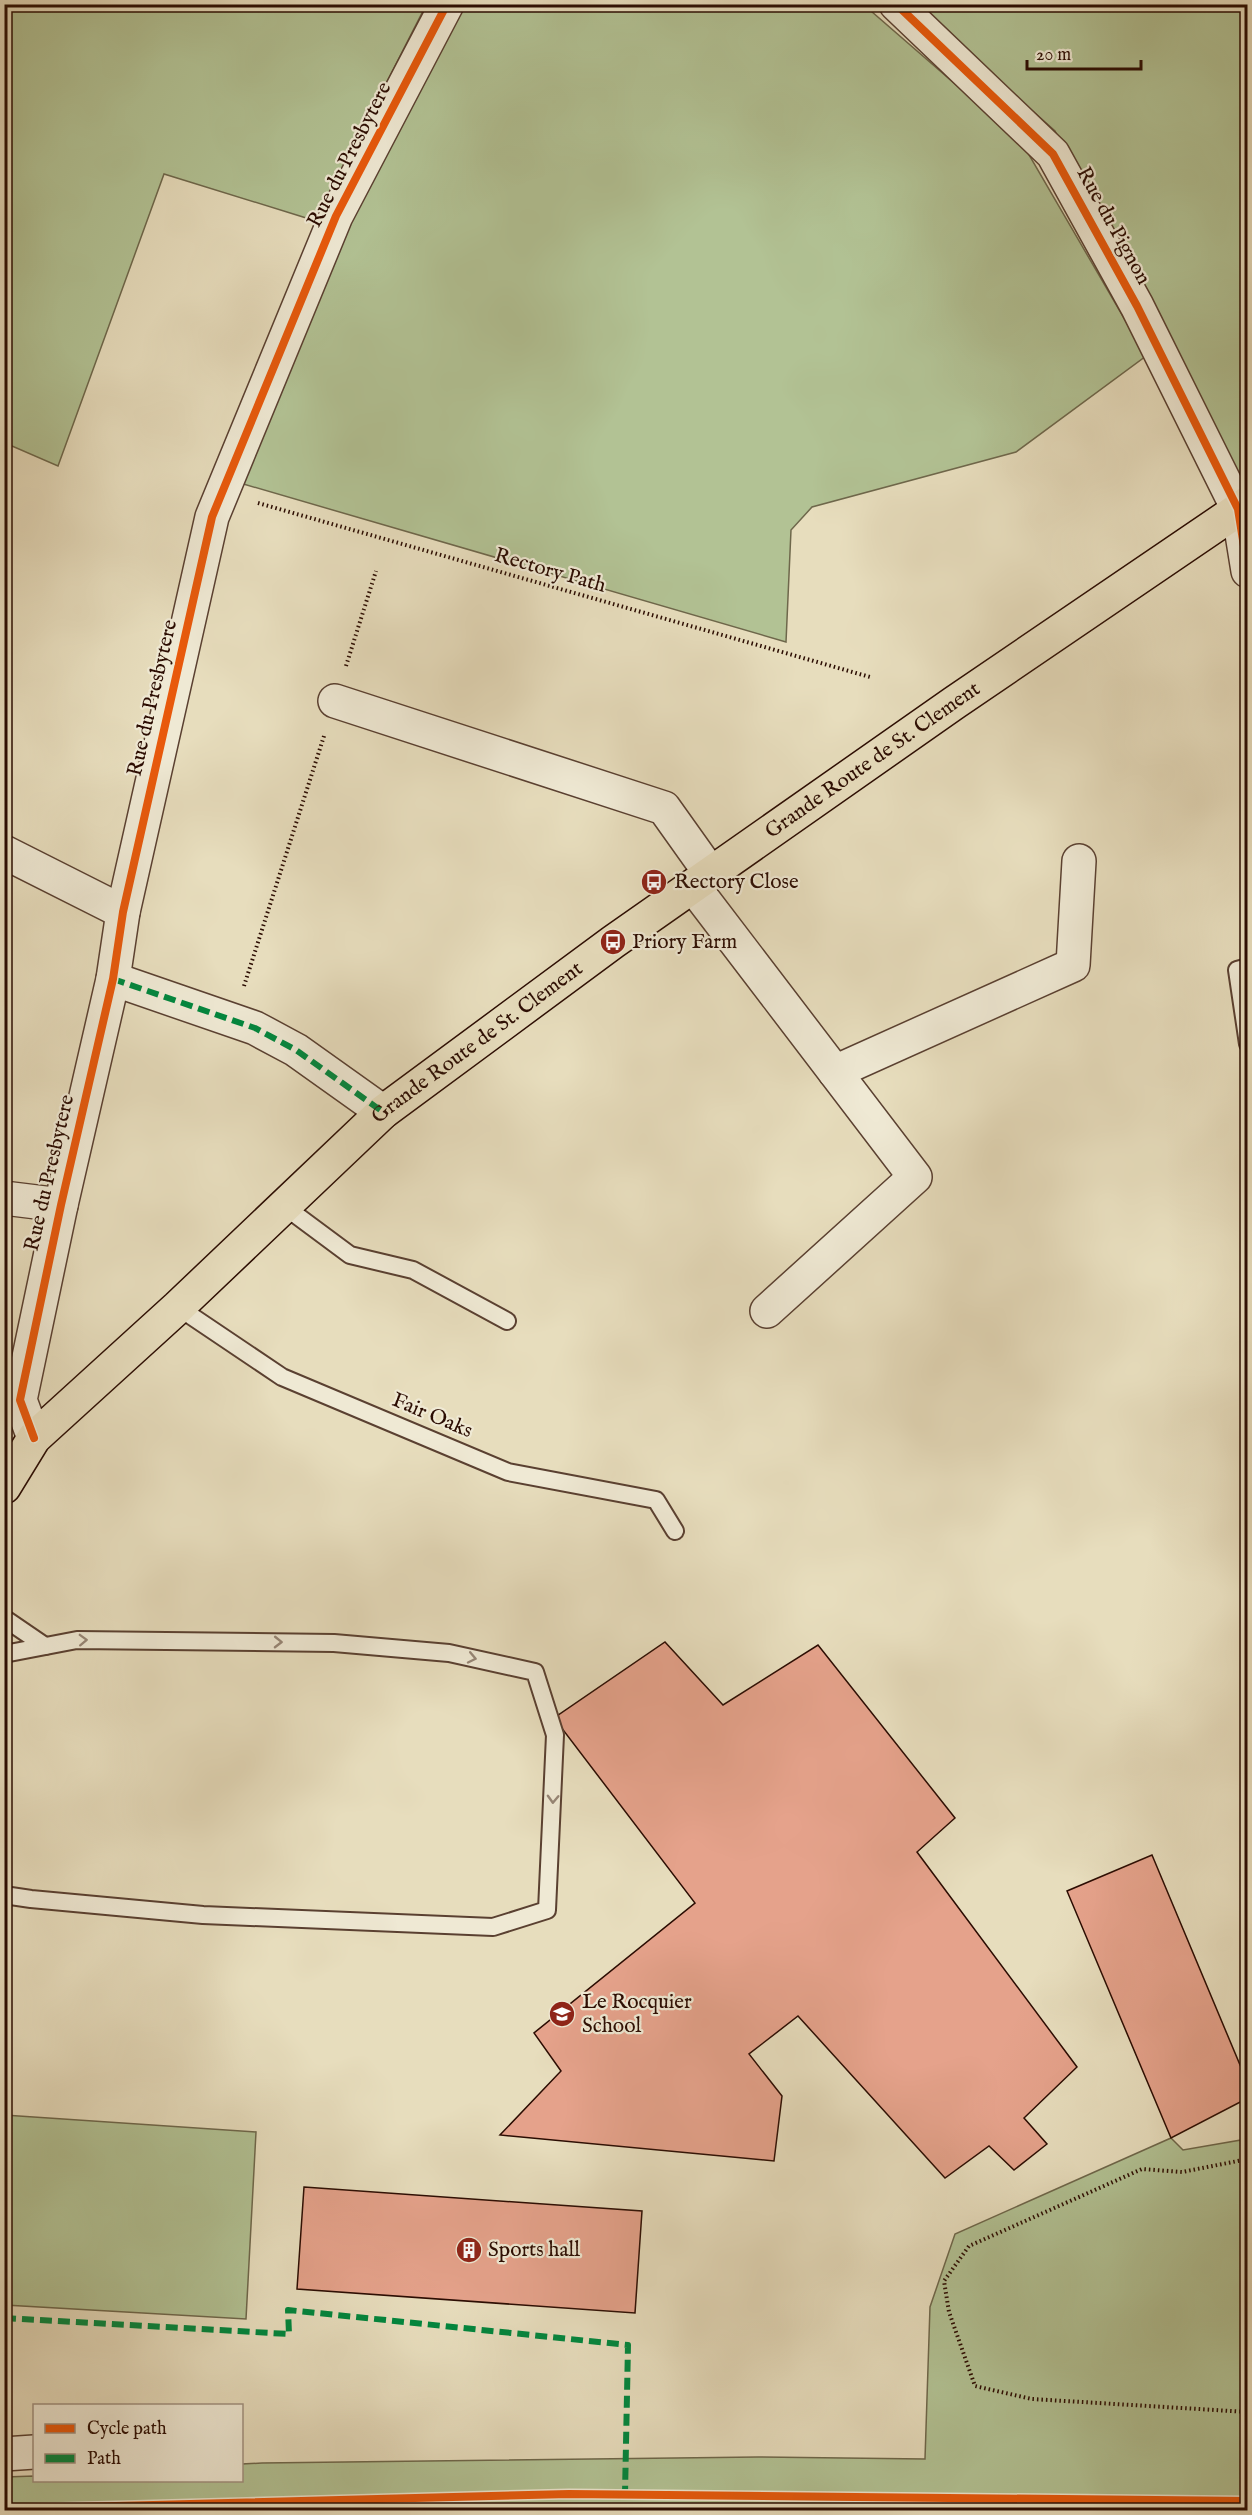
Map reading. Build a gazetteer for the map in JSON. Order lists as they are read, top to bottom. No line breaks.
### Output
{"streets":{"main road":["Grande Route de St. Clement"],"street":["Rue du Presbytere","Rue du Pignon"],"lane":["Fair Oaks"],"path":["Rectory Path"]},"crossings":[["Rue du Presbytere","Rectory Path"],["Rue du Presbytere","Grande Route de St. Clement"],["Rue du Pignon","Grande Route de St. Clement"],["Grande Route de St. Clement","Fair Oaks"]],"places":{"bus stop":["Rectory Close","Priory Farm"],"school or university":["Le Rocquier School"],"building":["Sports hall"]},"legend":["Cycle path","Path"],"scale_bar":"20 m"}
